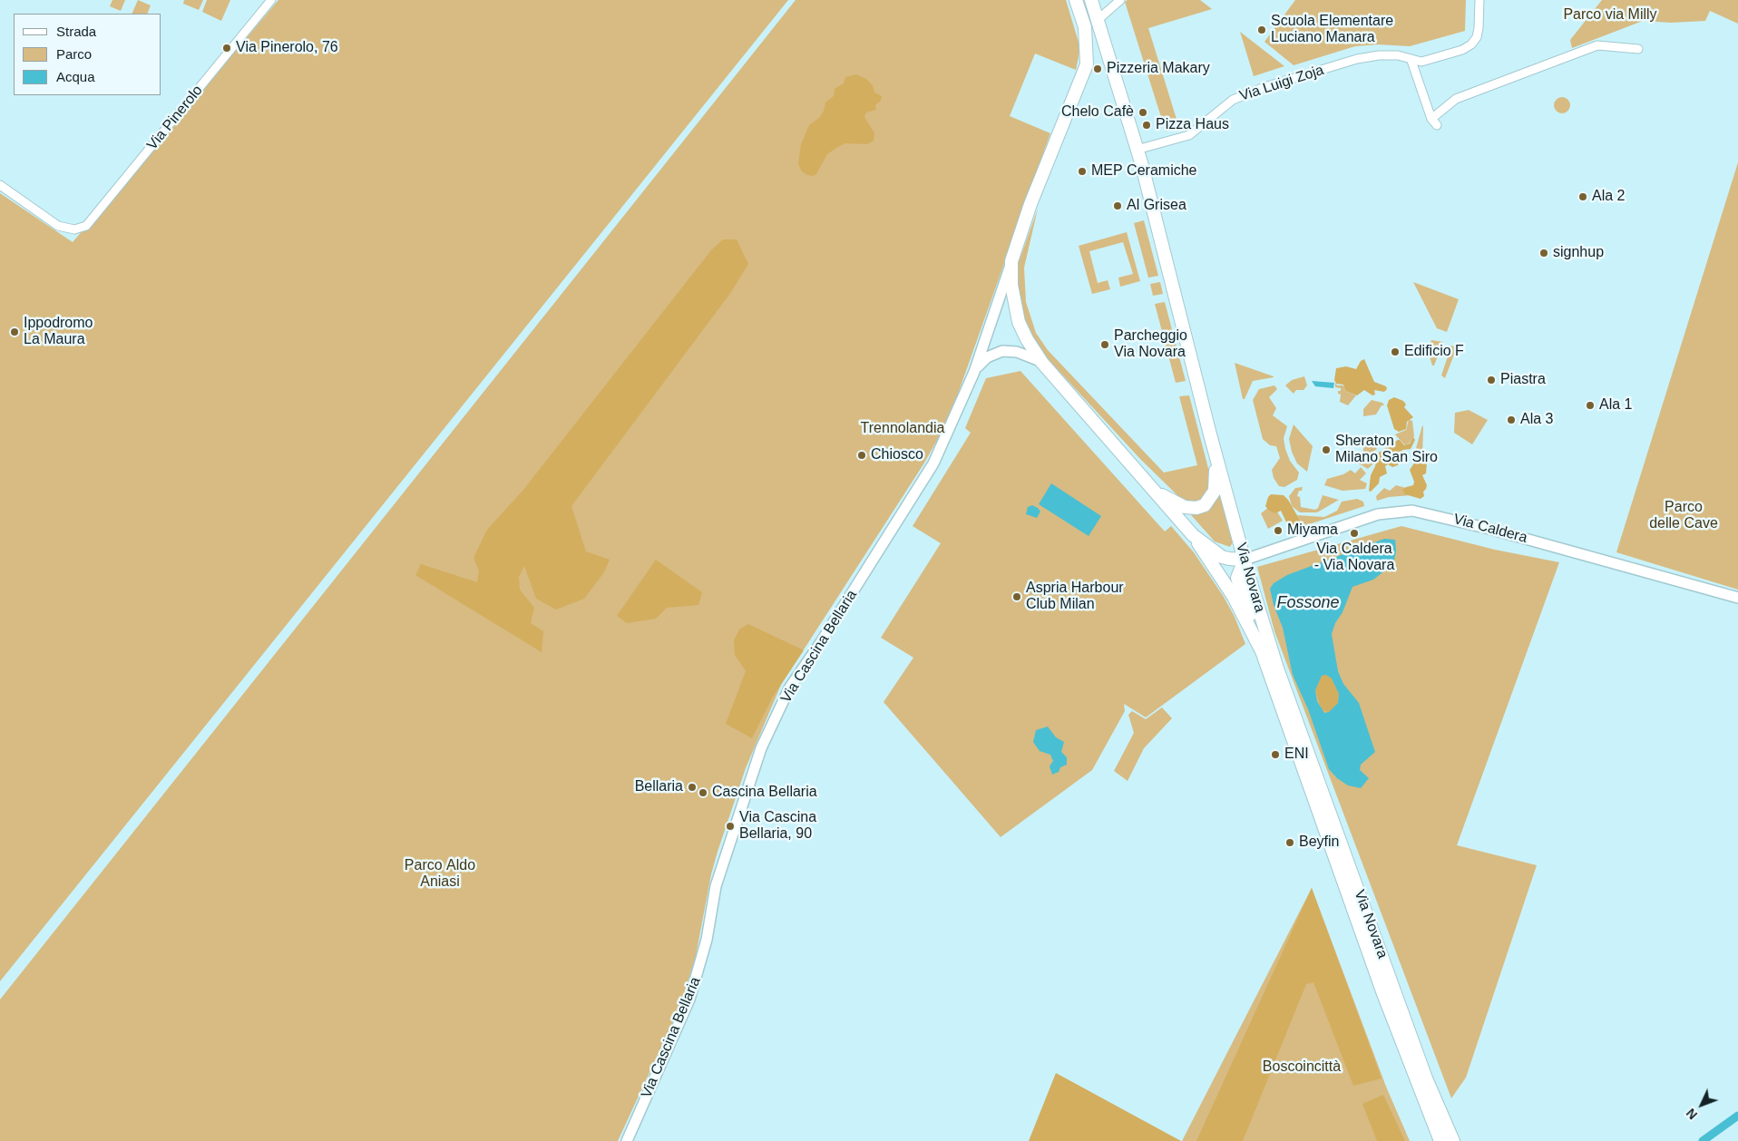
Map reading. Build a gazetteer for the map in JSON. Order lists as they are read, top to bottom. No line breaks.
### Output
{"streets":{"main road":["Via Novara","Via Cascina Bellaria"],"street":["Via Luigi Zoja","Via Pinerolo","Via Caldera"]},"crossings":[["Via Luigi Zoja","Via Novara"],["Via Caldera","Via Novara"],["Via Novara","Via Cascina Bellaria"]],"water":["Fossone"],"parks":["Parco via Milly","Trennolandia","Parco delle Cave","Parco Aldo Aniasi","Boscoincittà"],"places":["Scuola Elementare Luciano Manara","Via Pinerolo, 76","Pizzeria Makary","Chelo Cafè","Pizza Haus","MEP Ceramiche","Ala 2","Al Grisea","signhup","Ippodromo La Maura","Parcheggio Via Novara","Edificio F","Piastra","Ala 1","Ala 3","Sheraton Milano San Siro","Chiosco","Miyama","Via Caldera - Via Novara","Aspria Harbour Club Milan","ENI","Bellaria","Cascina Bellaria","Via Cascina Bellaria, 90","Beyfin"],"legend":["Strada","Parco","Acqua"],"north":"bottom left"}
